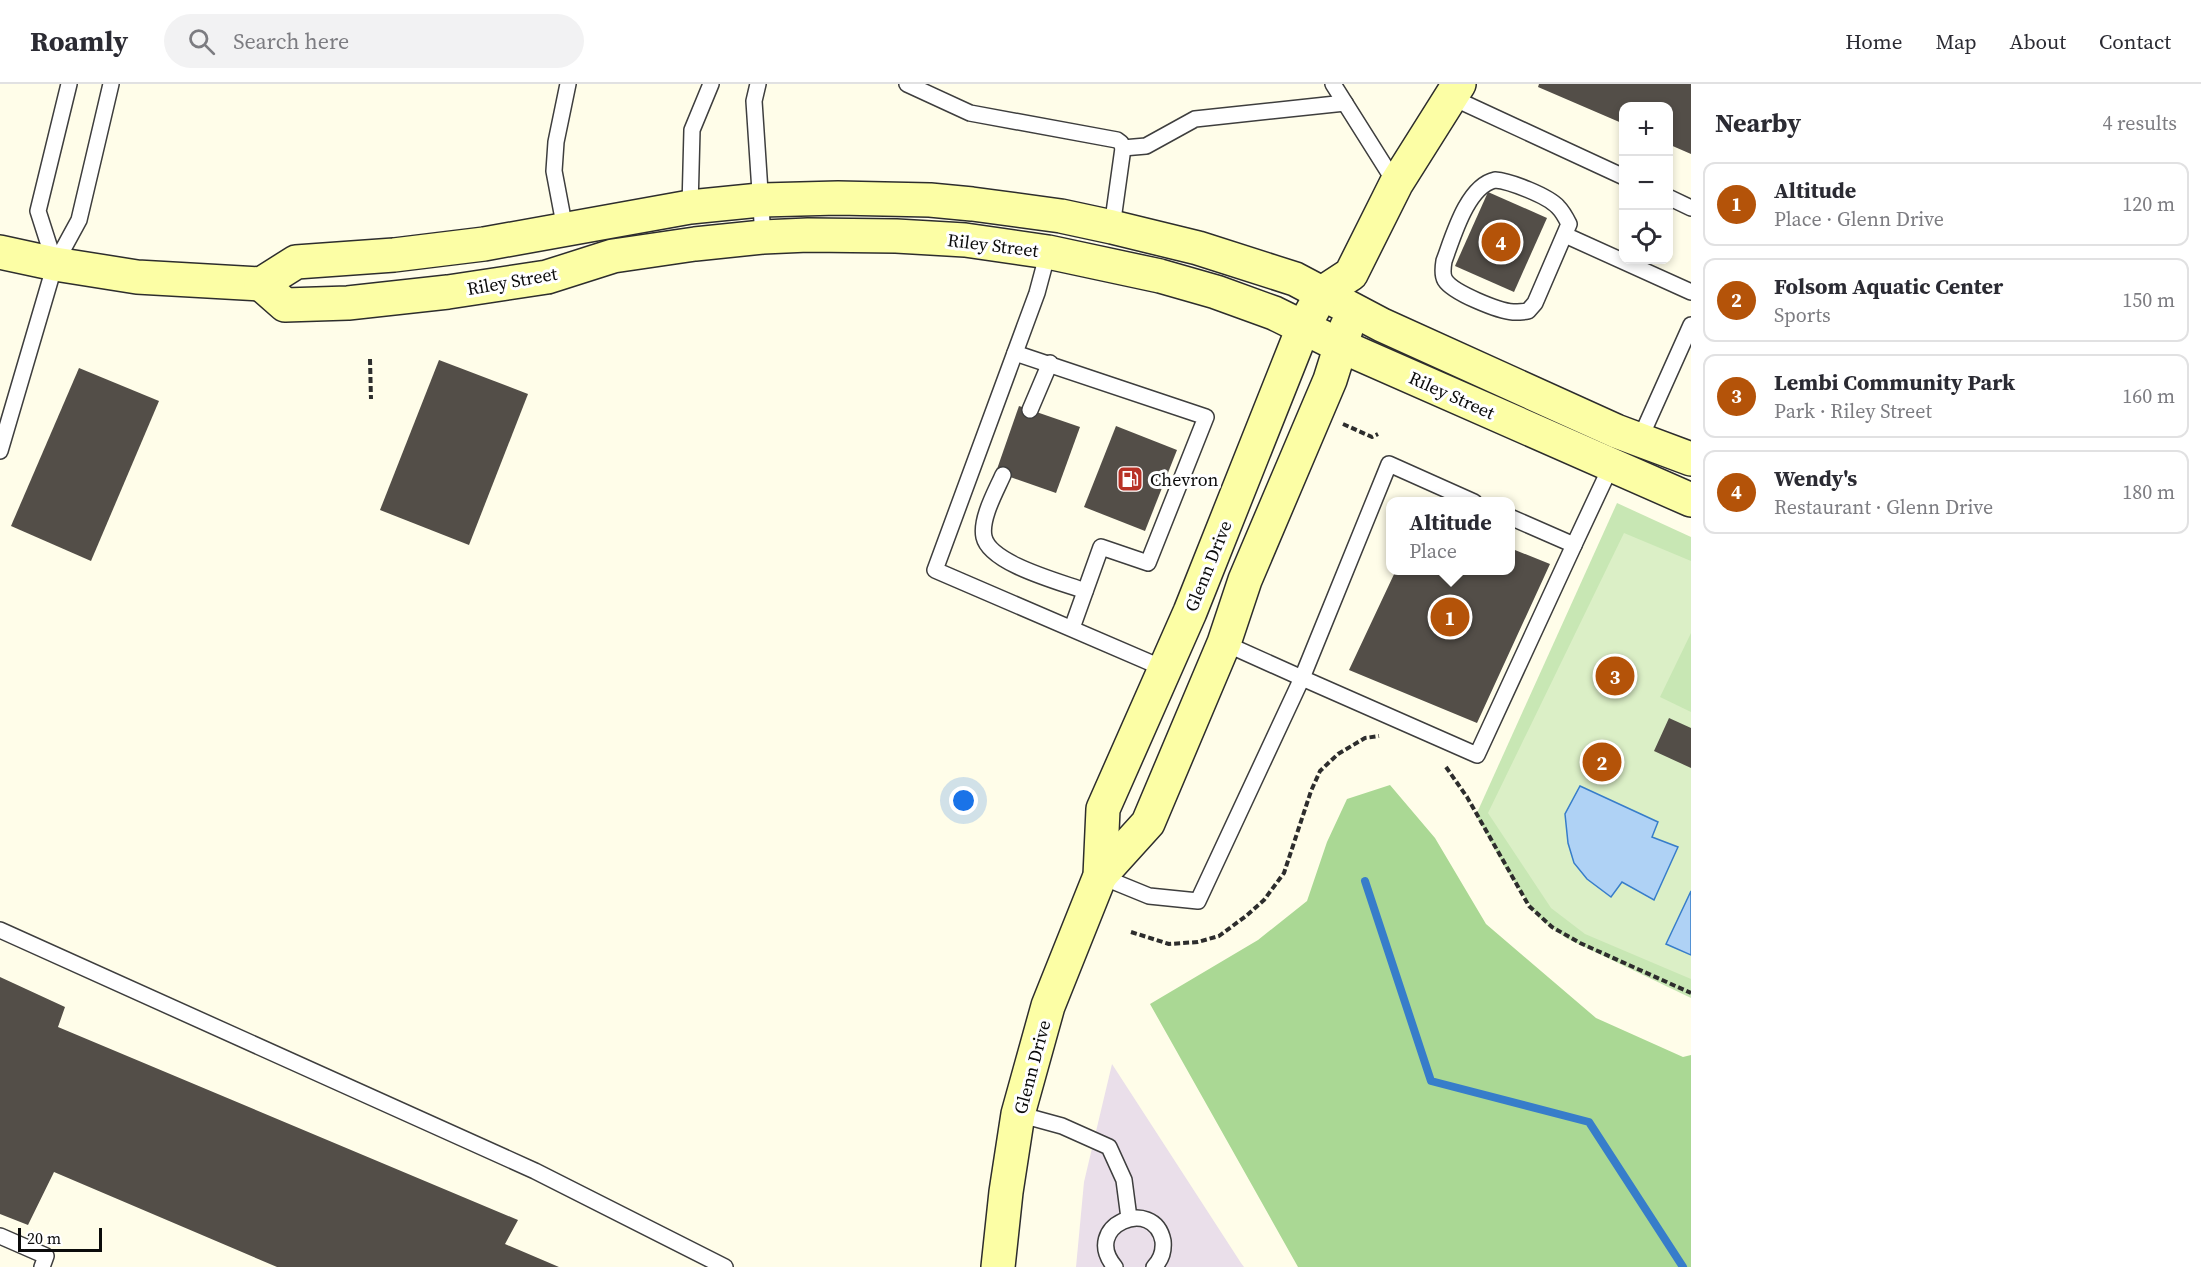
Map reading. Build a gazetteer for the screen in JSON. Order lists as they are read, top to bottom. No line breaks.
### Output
{"streets":{"main road":["Riley Street","Glenn Drive"]},"crossings":[["Riley Street","Glenn Drive"]],"places":{"fuel station":["Chevron"]},"scale_bar":"20 m","page":{"header":"Roamly","search":"Search here","nav":["Home","Map","About","Contact"],"heading":["Nearby","4 results"],"map_buttons":["+","−"],"list":[{"mark":"1","name":"Altitude","note":"Place · Glenn Drive","value":"120 m"},{"mark":"2","name":"Folsom Aquatic Center","note":"Sports","value":"150 m"},{"mark":"3","name":"Lembi Community Park","note":"Park · Riley Street","value":"160 m"},{"mark":"4","name":"Wendy's","note":"Restaurant · Glenn Drive","value":"180 m"}],"pins":["4","1","3","2"],"popup":["Altitude","Place"],"scale":"20 m"}}
